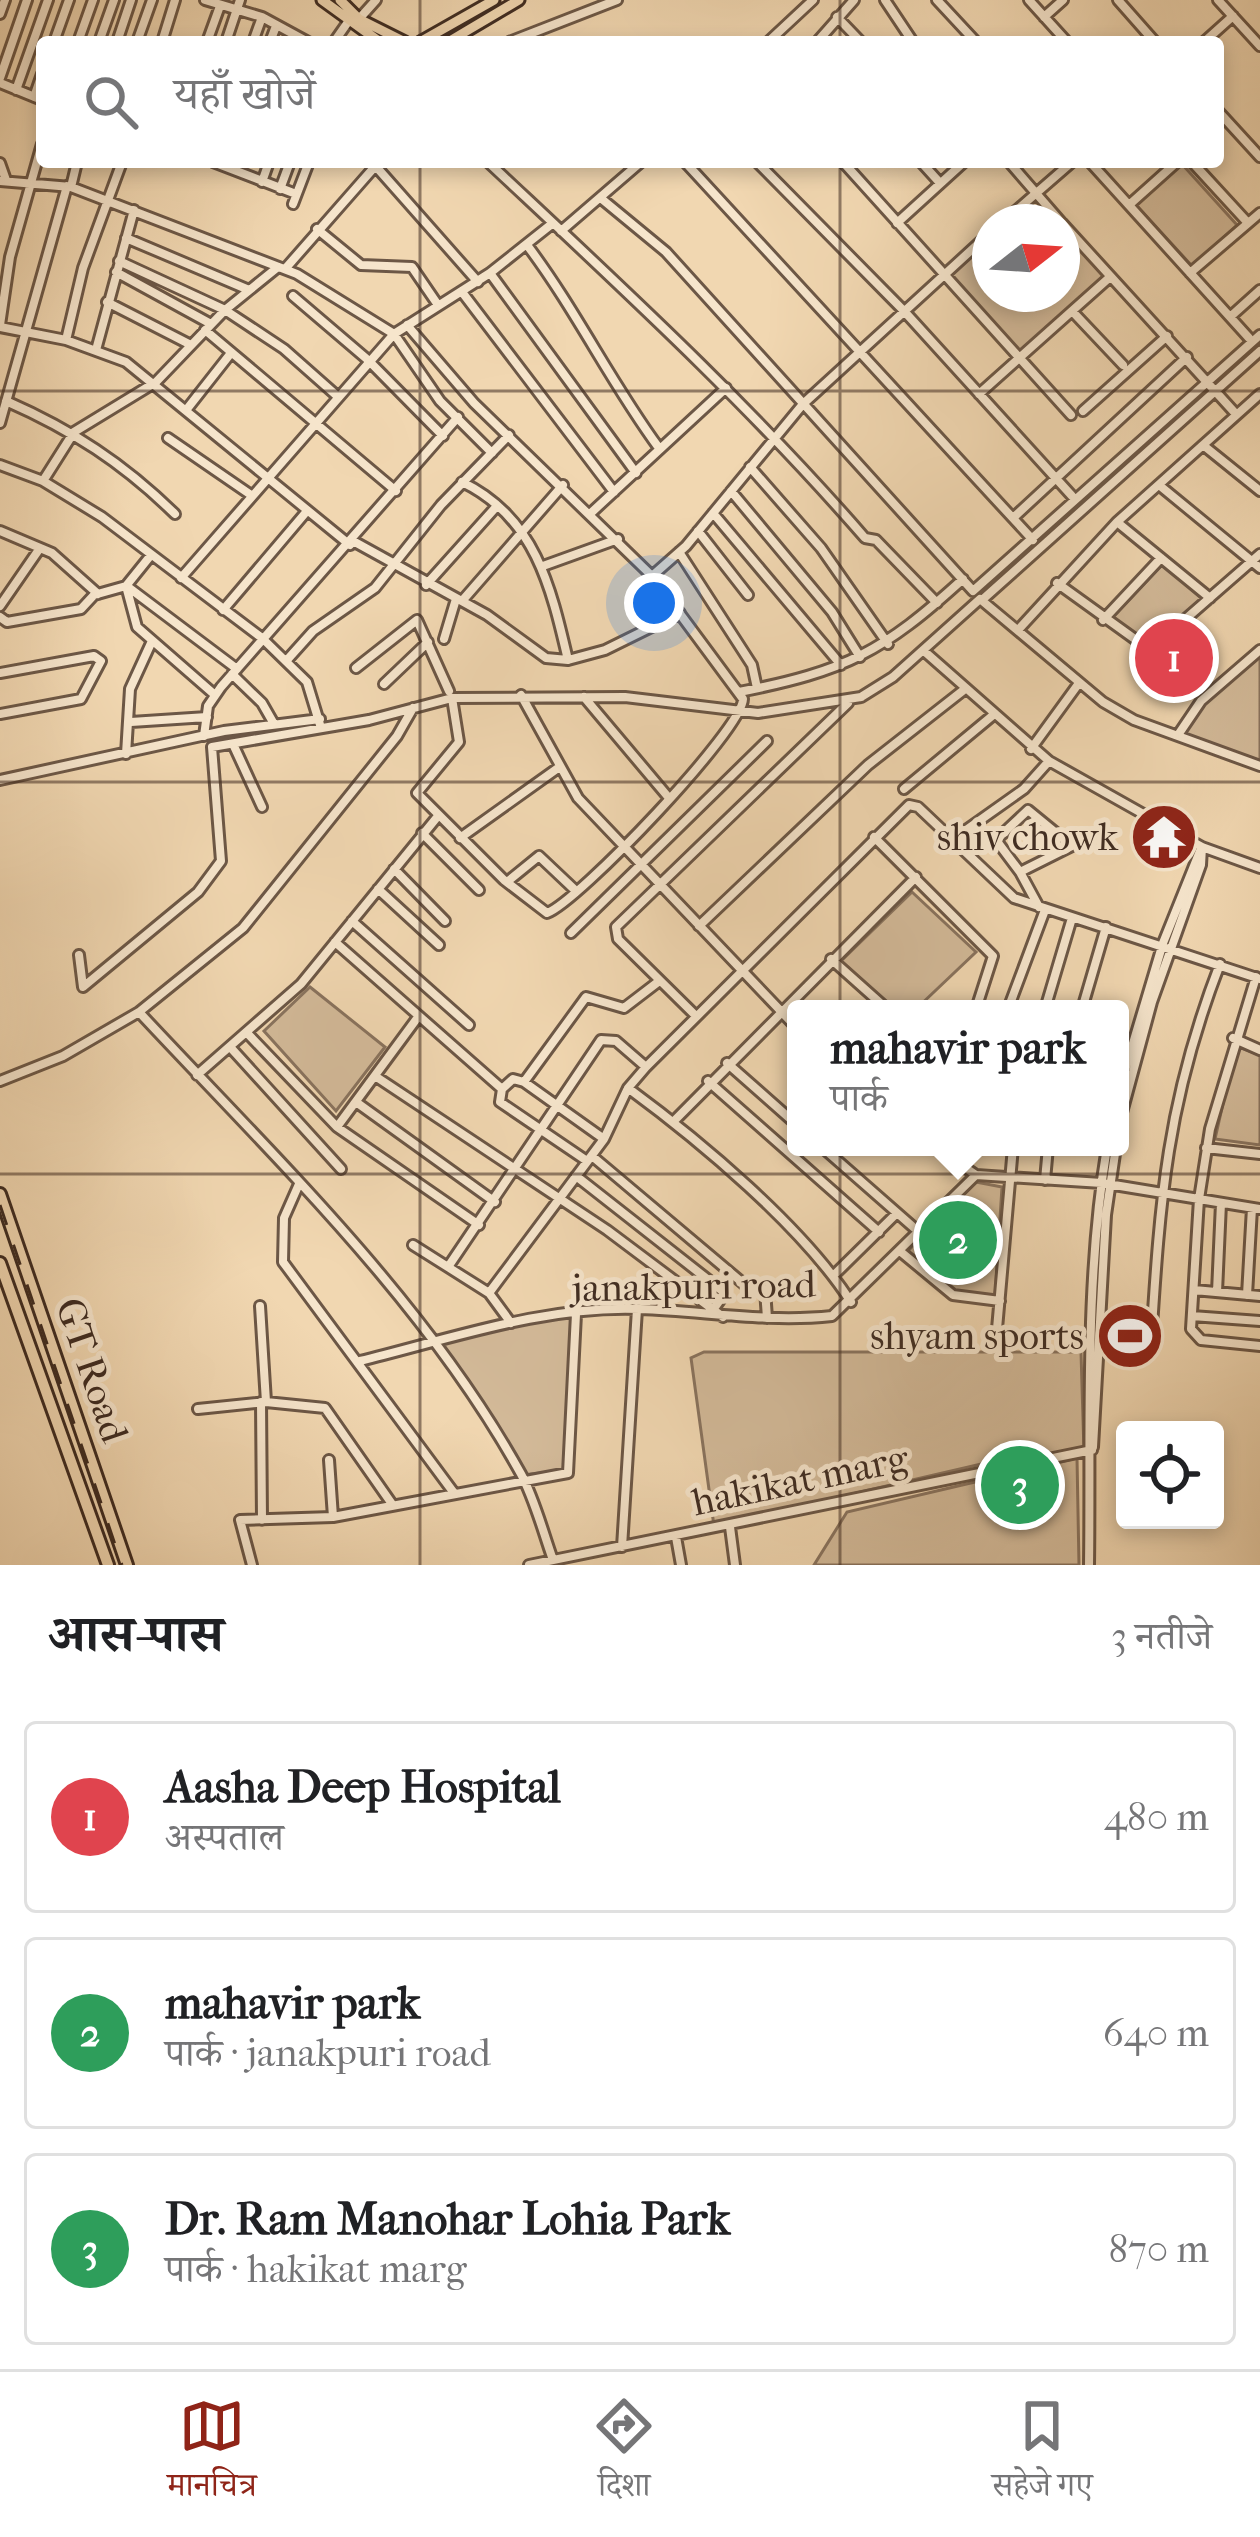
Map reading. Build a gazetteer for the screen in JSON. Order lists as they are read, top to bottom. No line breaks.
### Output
{"streets":{"highway":["GT Road"],"street":["janakpuri road","hakikat marg"]},"places":{"temple":["shiv chowk"],"sports":["shyam sports"]},"north":"right","page":{"search":"यहाँ खोजें","pins":["1","2","3"],"popup":["mahavir park","पार्क"],"heading":["आस-पास","3 नतीजे"],"list":[{"mark":"1","name":"Aasha Deep Hospital","note":"अस्पताल","value":"480 m"},{"mark":"2","name":"mahavir park","note":"पार्क · janakpuri road","value":"640 m"},{"mark":"3","name":"Dr. Ram Manohar Lohia Park","note":"पार्क · hakikat marg","value":"870 m"}],"nav":["मानचित्र","दिशा","सहेजे गए"]}}
